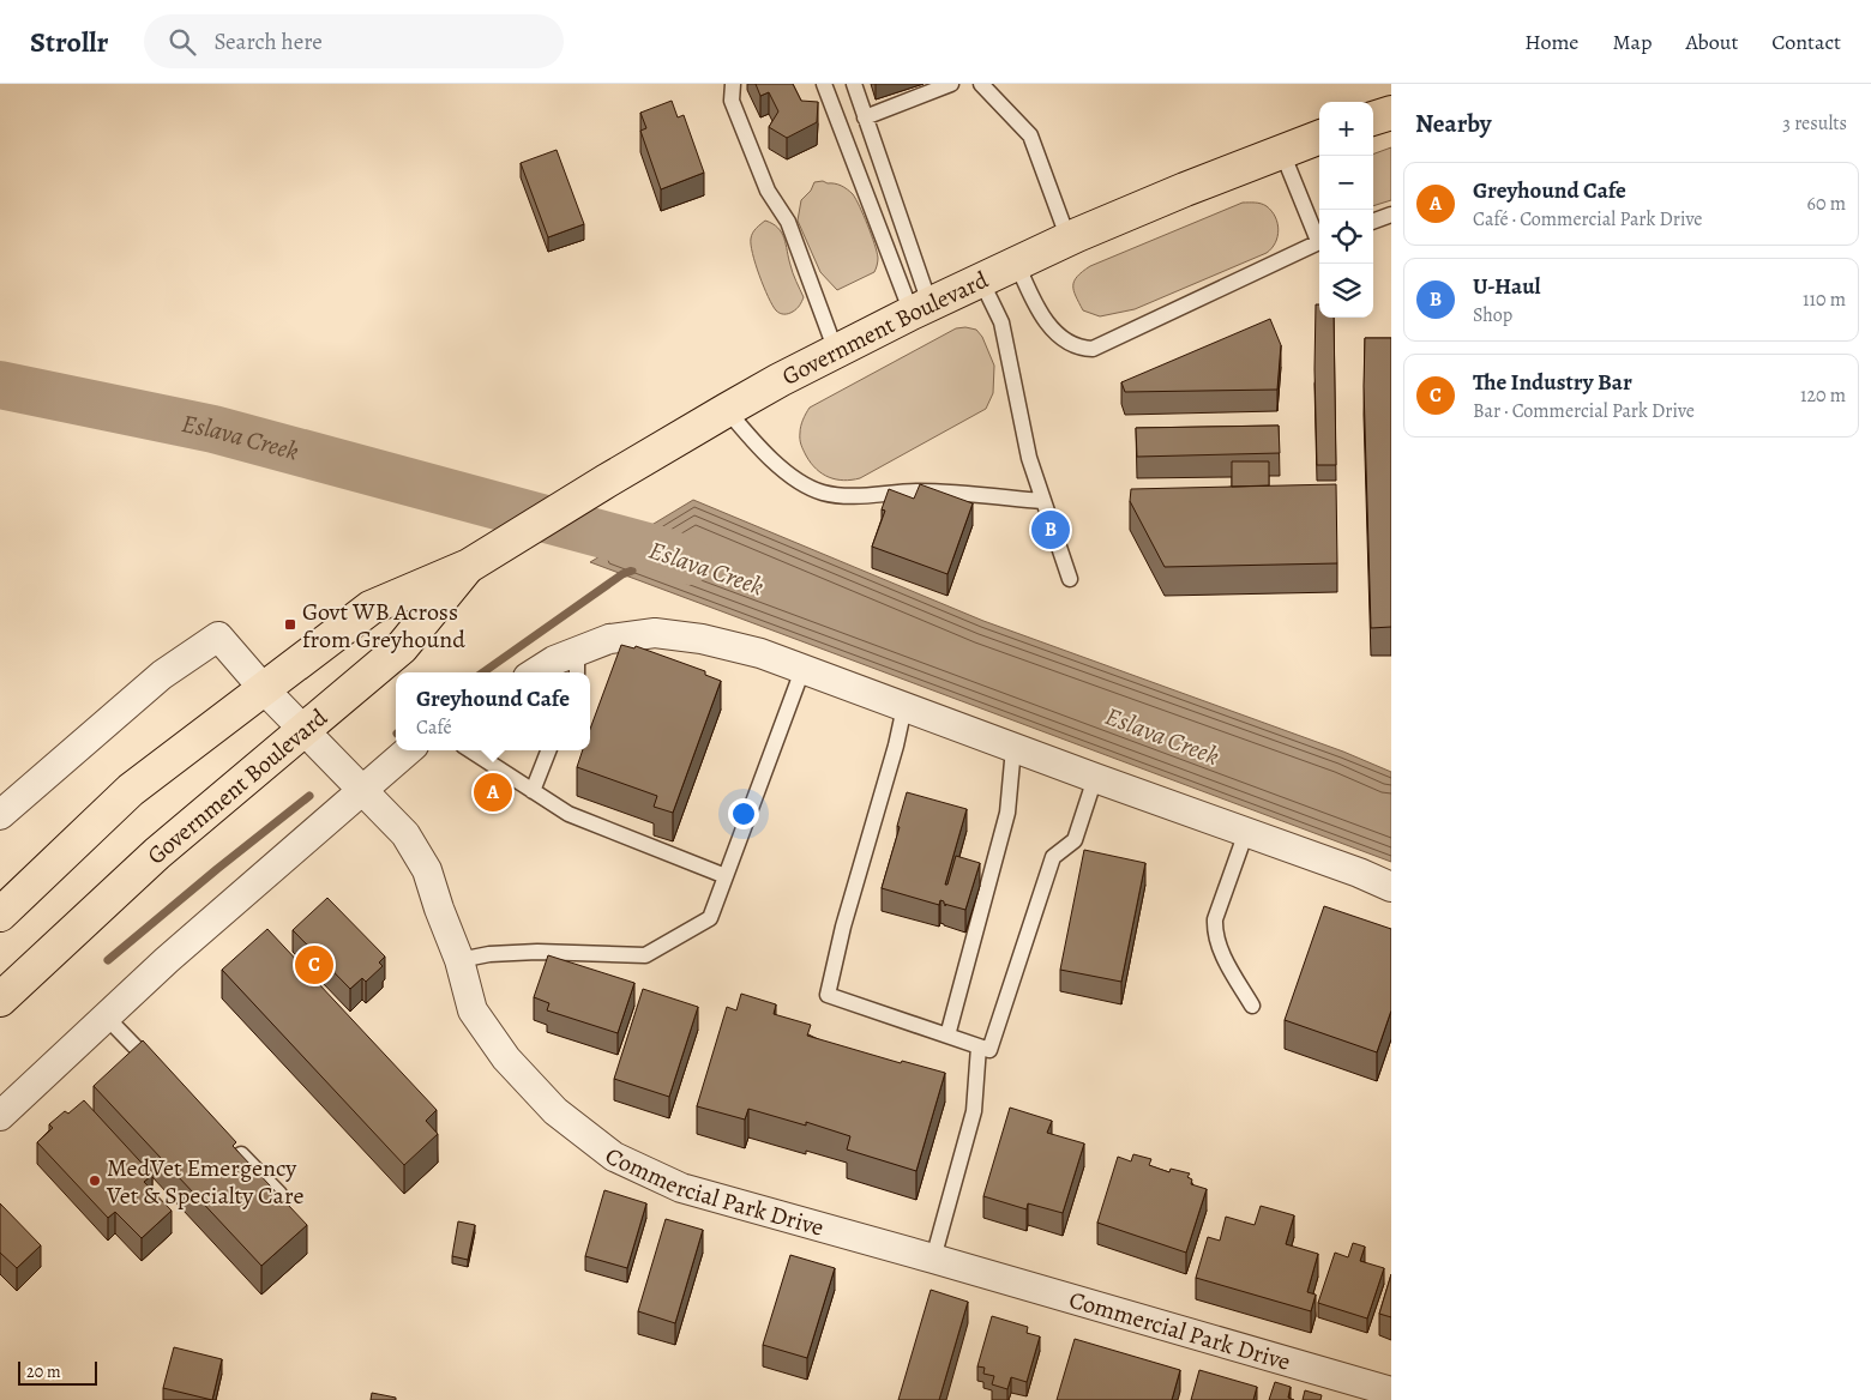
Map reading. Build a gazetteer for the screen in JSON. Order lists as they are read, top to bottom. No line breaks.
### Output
{"streets":{"main road":["Government Boulevard"],"street":["Commercial Park Drive"]},"crossings":[["Government Boulevard","Commercial Park Drive"]],"water":["Eslava Creek"],"places":{"transit":["Govt WB Across from Greyhound"],"other":["MedVet Emergency Vet & Specialty Care"]},"scale_bar":"20 m","page":{"header":"Strollr","search":"Search here","nav":["Home","Map","About","Contact"],"heading":["Nearby","3 results"],"map_buttons":["+","−"],"list":[{"mark":"A","name":"Greyhound Cafe","note":"Café · Commercial Park Drive","value":"60 m"},{"mark":"B","name":"U-Haul","note":"Shop","value":"110 m"},{"mark":"C","name":"The Industry Bar","note":"Bar · Commercial Park Drive","value":"120 m"}],"pins":["B","A","C"],"popup":["Greyhound Cafe","Café"],"scale":"20 m"}}
